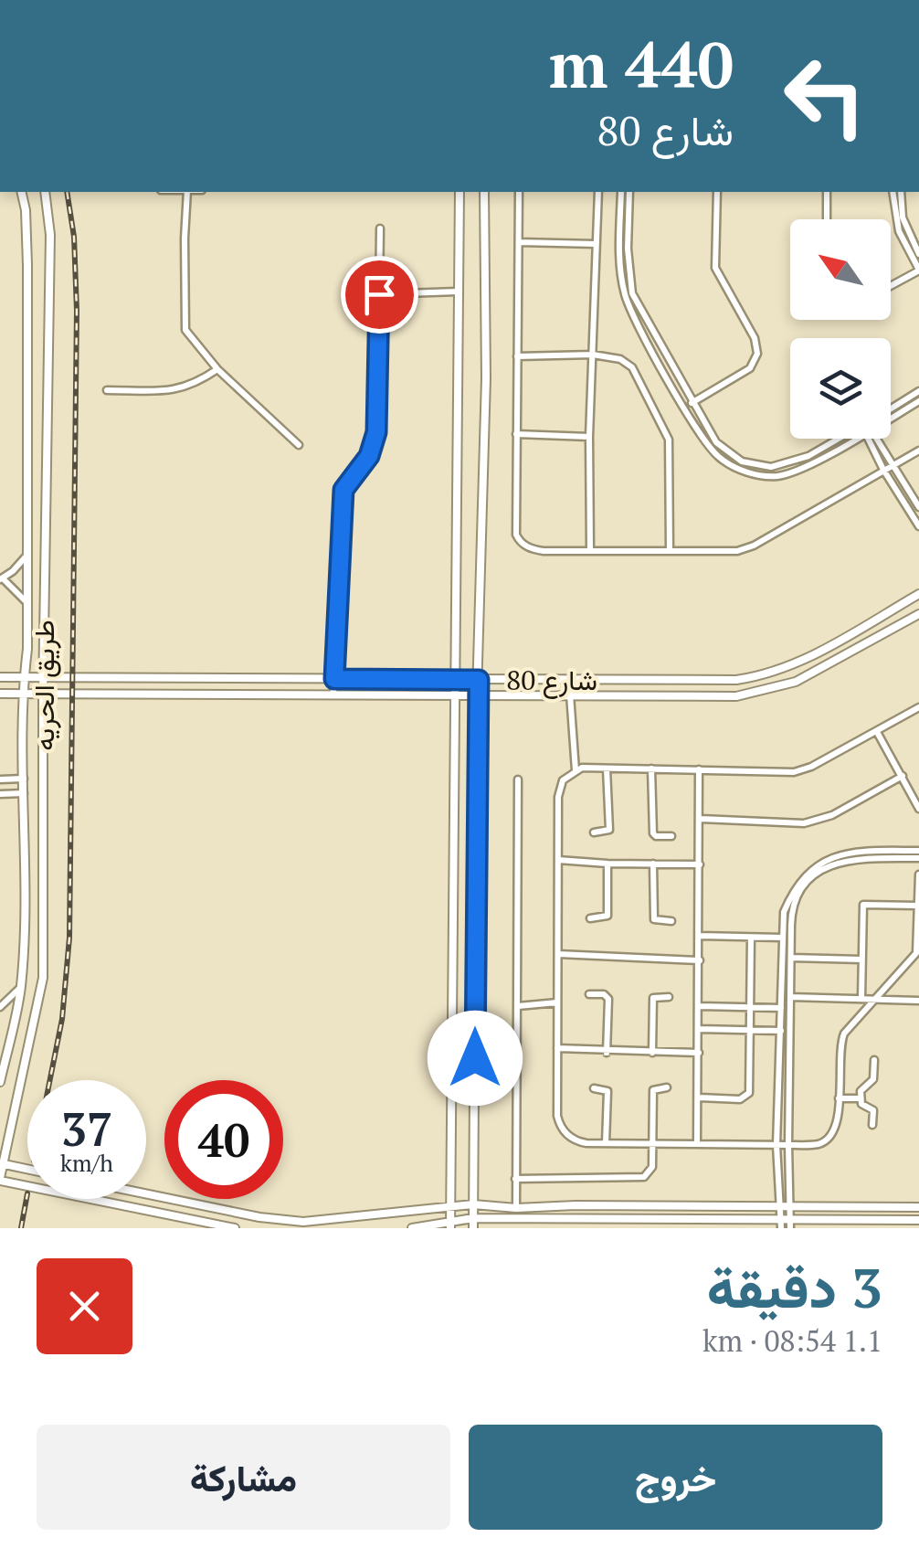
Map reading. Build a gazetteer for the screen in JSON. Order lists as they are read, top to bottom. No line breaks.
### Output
{"streets":{"street":["شارع 80","طريق الحريه"]},"crossings":[["شارع 80","طريق الحريه"]],"north":"top left","page":{"turn":["440 m","شارع 80"],"speed":"37 km/h","limit":"40","heading":["3 دقيقة","1.1 km · 08:54"],"buttons":["خروج","مشاركة"]}}
